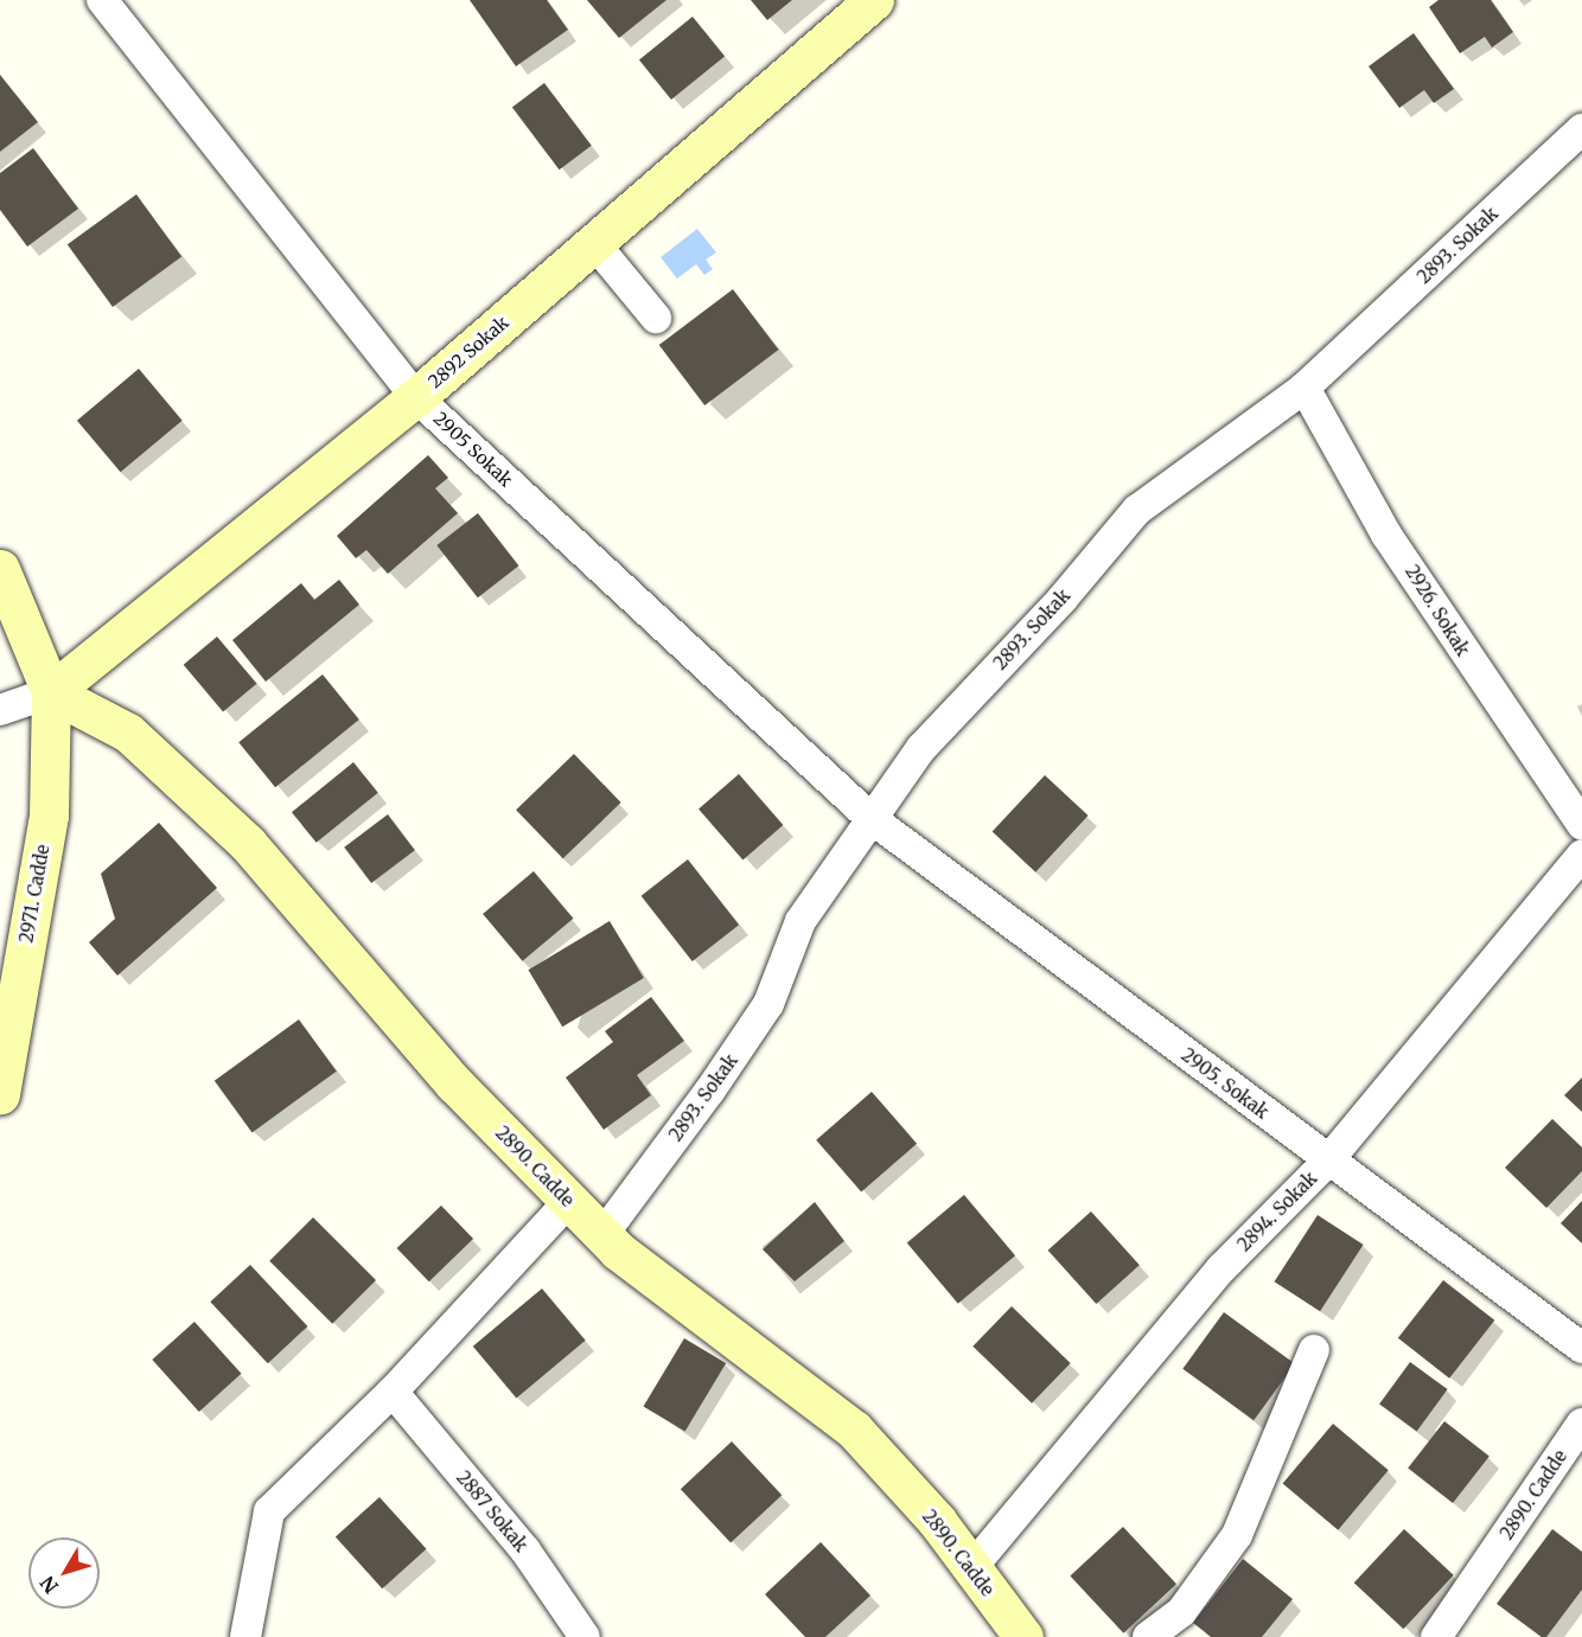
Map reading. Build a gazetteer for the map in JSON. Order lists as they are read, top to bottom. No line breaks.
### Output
{"streets":{"street":["2893. Sokak","2892 Sokak","2905 Sokak","2926. Sokak","2971. Cadde","2905. Sokak","2890. Cadde","2894. Sokak","2887 Sokak"]},"crossings":[["2893. Sokak","2905 Sokak"],["2893. Sokak","2926. Sokak"],["2893. Sokak","2905. Sokak"],["2893. Sokak","2890. Cadde"],["2892 Sokak","2905 Sokak"],["2892 Sokak","2971. Cadde"],["2892 Sokak","2890. Cadde"],["2905 Sokak","2905. Sokak"],["2971. Cadde","2890. Cadde"],["2905. Sokak","2894. Sokak"],["2890. Cadde","2894. Sokak"]],"north":"bottom left"}
